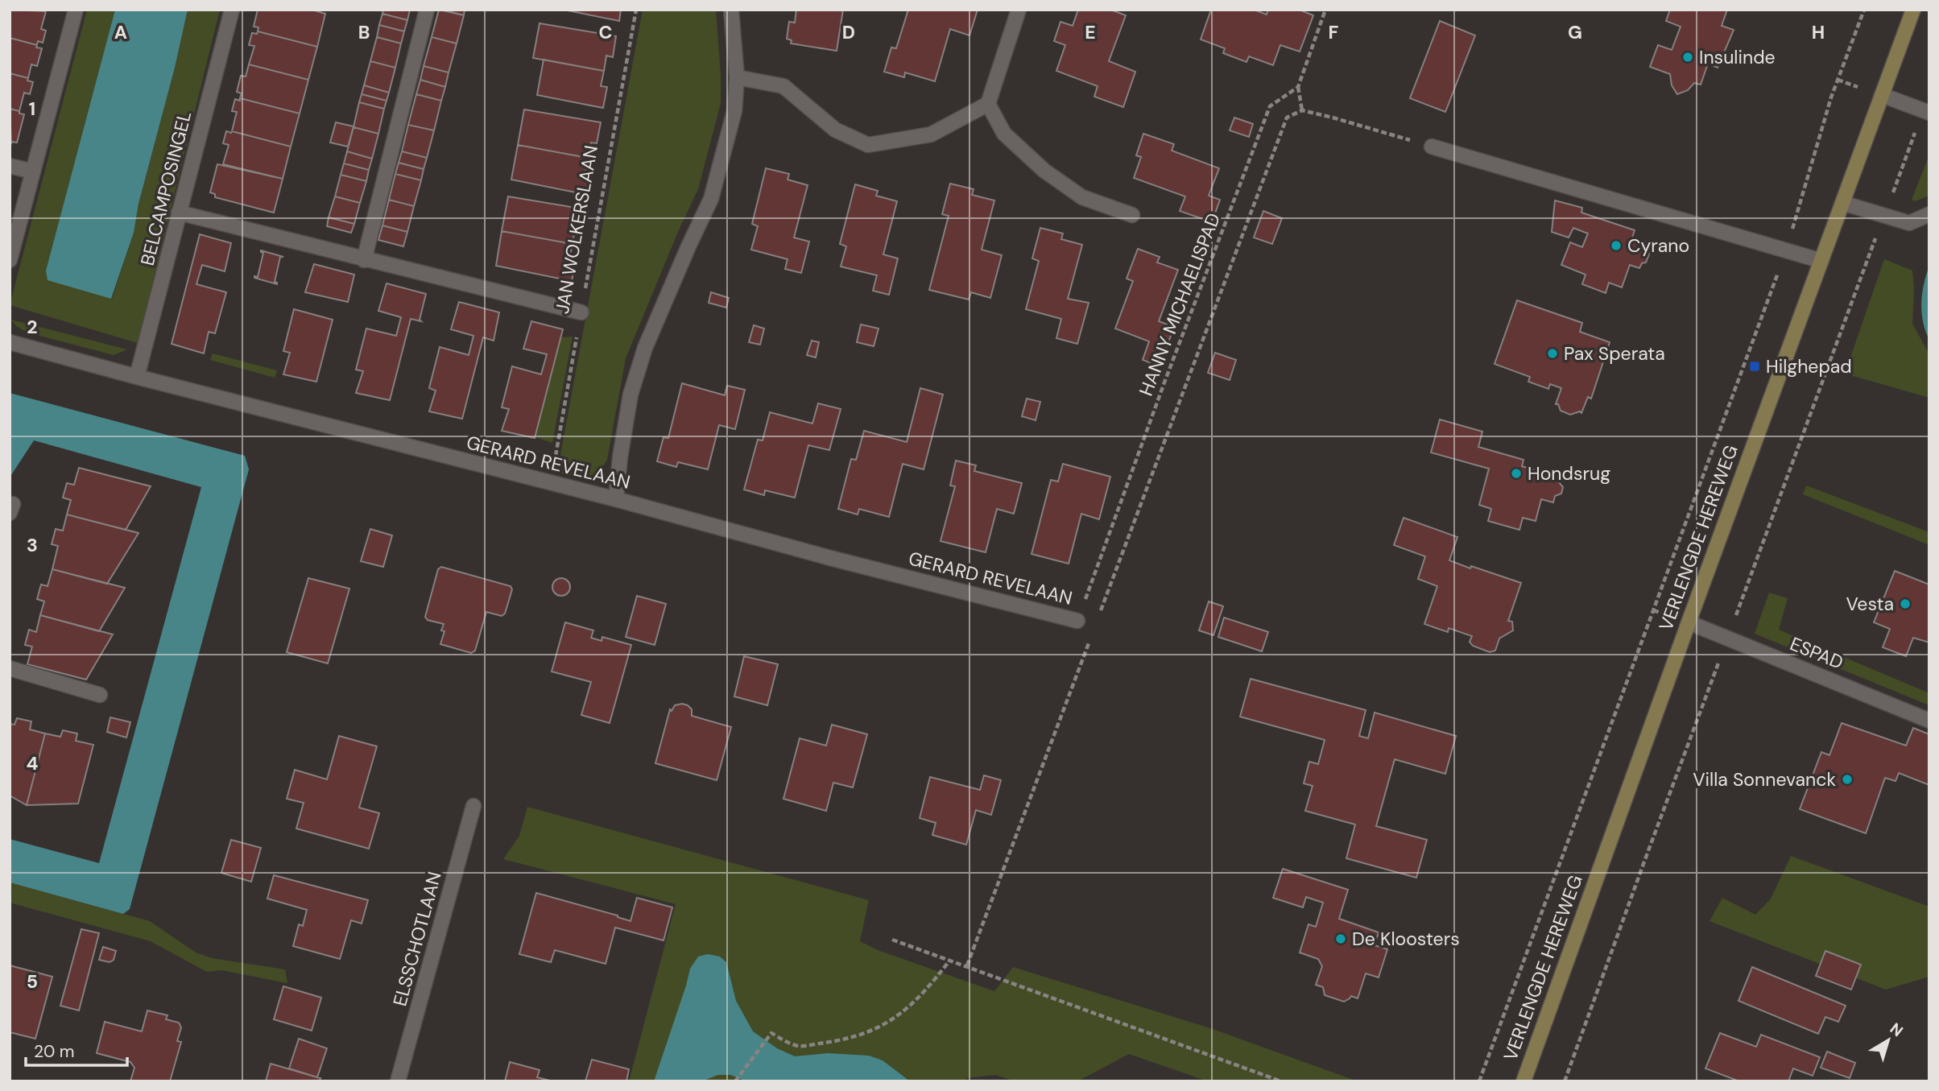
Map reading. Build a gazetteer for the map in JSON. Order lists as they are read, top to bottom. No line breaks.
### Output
{"streets":{"main road":["VERLENGDE HEREWEG"],"street":["BELCAMPOSINGEL","GERARD REVELAAN","ESPAD","ELSSCHOTLAAN"],"path":["JAN WOLKERSLAAN","HANNY MICHAELISPAD"]},"crossings":[["BELCAMPOSINGEL","GERARD REVELAAN"],["HANNY MICHAELISPAD","GERARD REVELAAN"],["VERLENGDE HEREWEG","ESPAD"]],"places":{"other":["Insulinde","Cyrano","Pax Sperata","Hondsrug","Vesta","Villa Sonnevanck","De Kloosters"],"transit":["Hilghepad"]},"scale_bar":"20 m","north":"top right","grid":{"columns":["A","B","C","D","E","F","G","H"],"rows":["1","2","3","4","5"]}}
